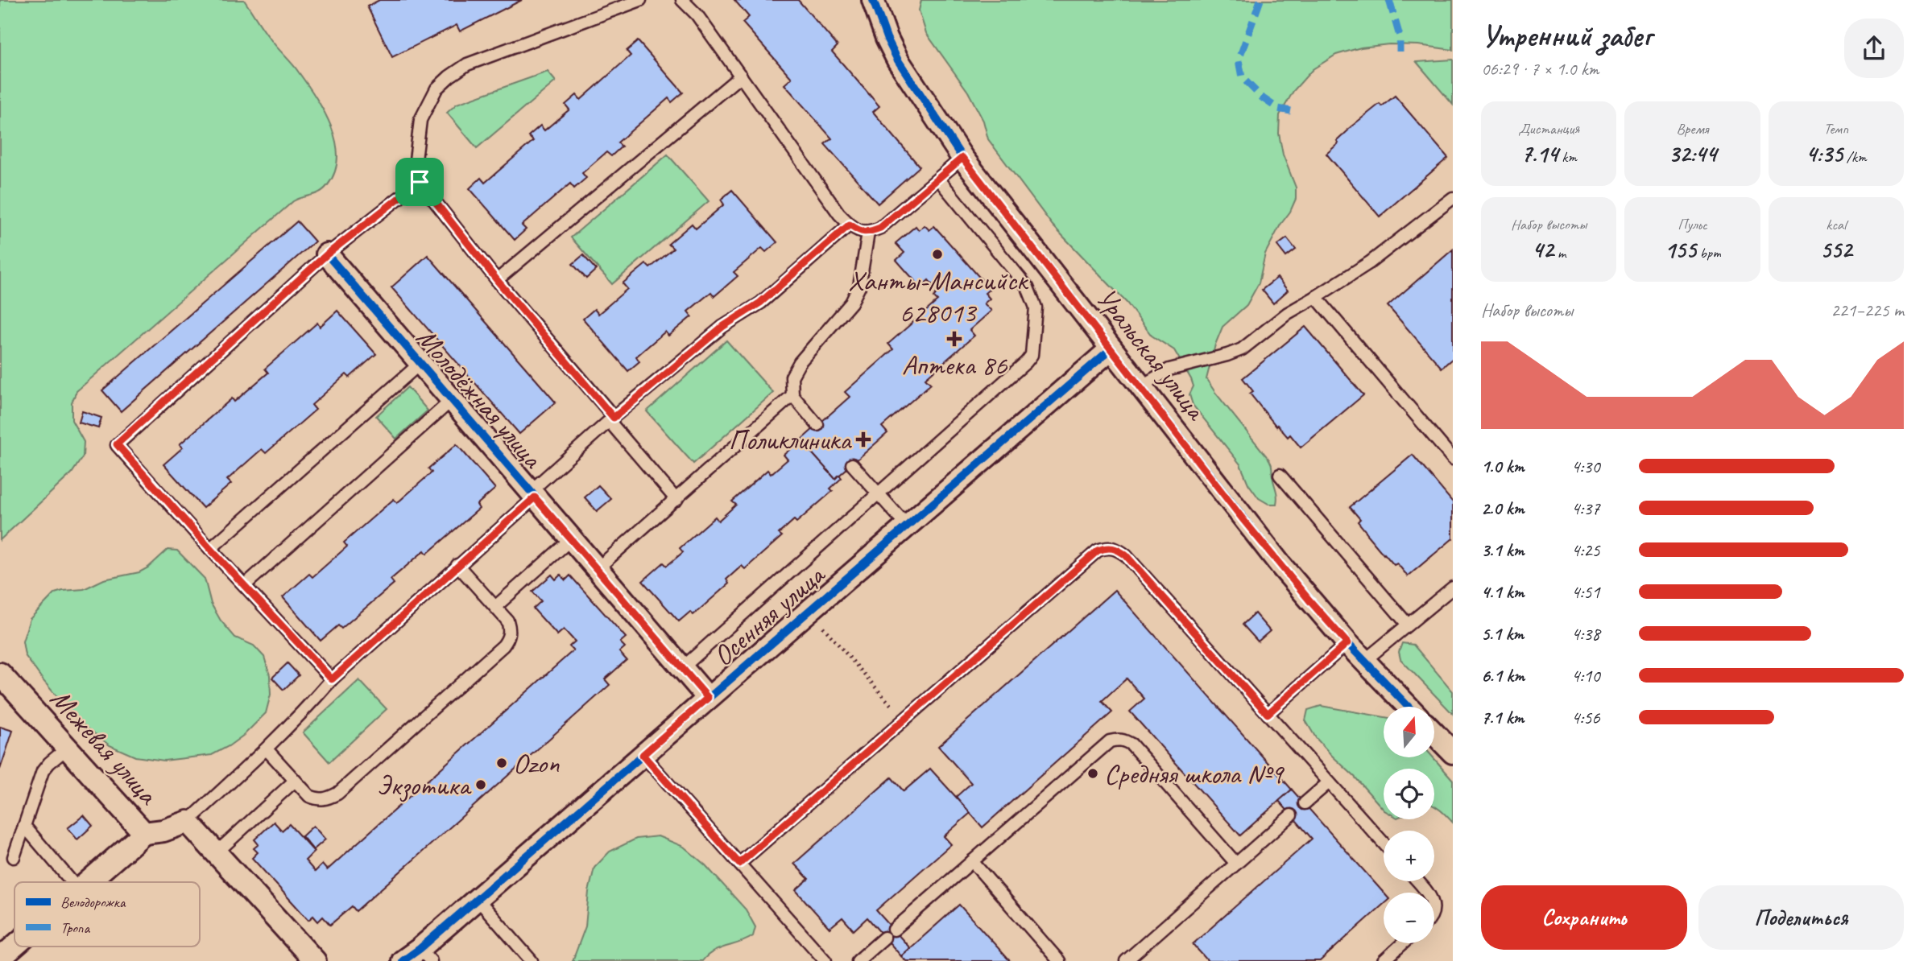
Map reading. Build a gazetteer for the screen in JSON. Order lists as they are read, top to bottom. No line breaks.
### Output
{"streets":{"street":["Уральская улица","Молодёжная улица","Осенняя улица","Межевая улица"]},"crossings":[["Уральская улица","Осенняя улица"],["Молодёжная улица","Осенняя улица"]],"places":{"other":["Ханты-Мансийск 628013","Ozon","Средняя школа №9","Экзотика"],"health":["Аптека 86","Поликлиника"]},"legend":["Велодорожка","Тропа"],"north":"top","page":{"heading":["Утренний забег","06:29 · 7 × 1.0 km"],"stats":[["Дистанция","7.14 km"],["Время","32:44"],["Темп","4:35 /km"],["Набор высоты","42 m"],["Пульс","155 bpm"],["kcal","552"]],"chart":["Набор высоты","221–225 m"],"list":[{"name":"1.0 km","note":"4:30"},{"name":"2.0 km","note":"4:37"},{"name":"3.1 km","note":"4:25"},{"name":"4.1 km","note":"4:51"},{"name":"5.1 km","note":"4:38"},{"name":"6.1 km","note":"4:10"},{"name":"7.1 km","note":"4:56"}],"map_buttons":["+","−"],"buttons":["Сохранить","Поделиться"]}}
